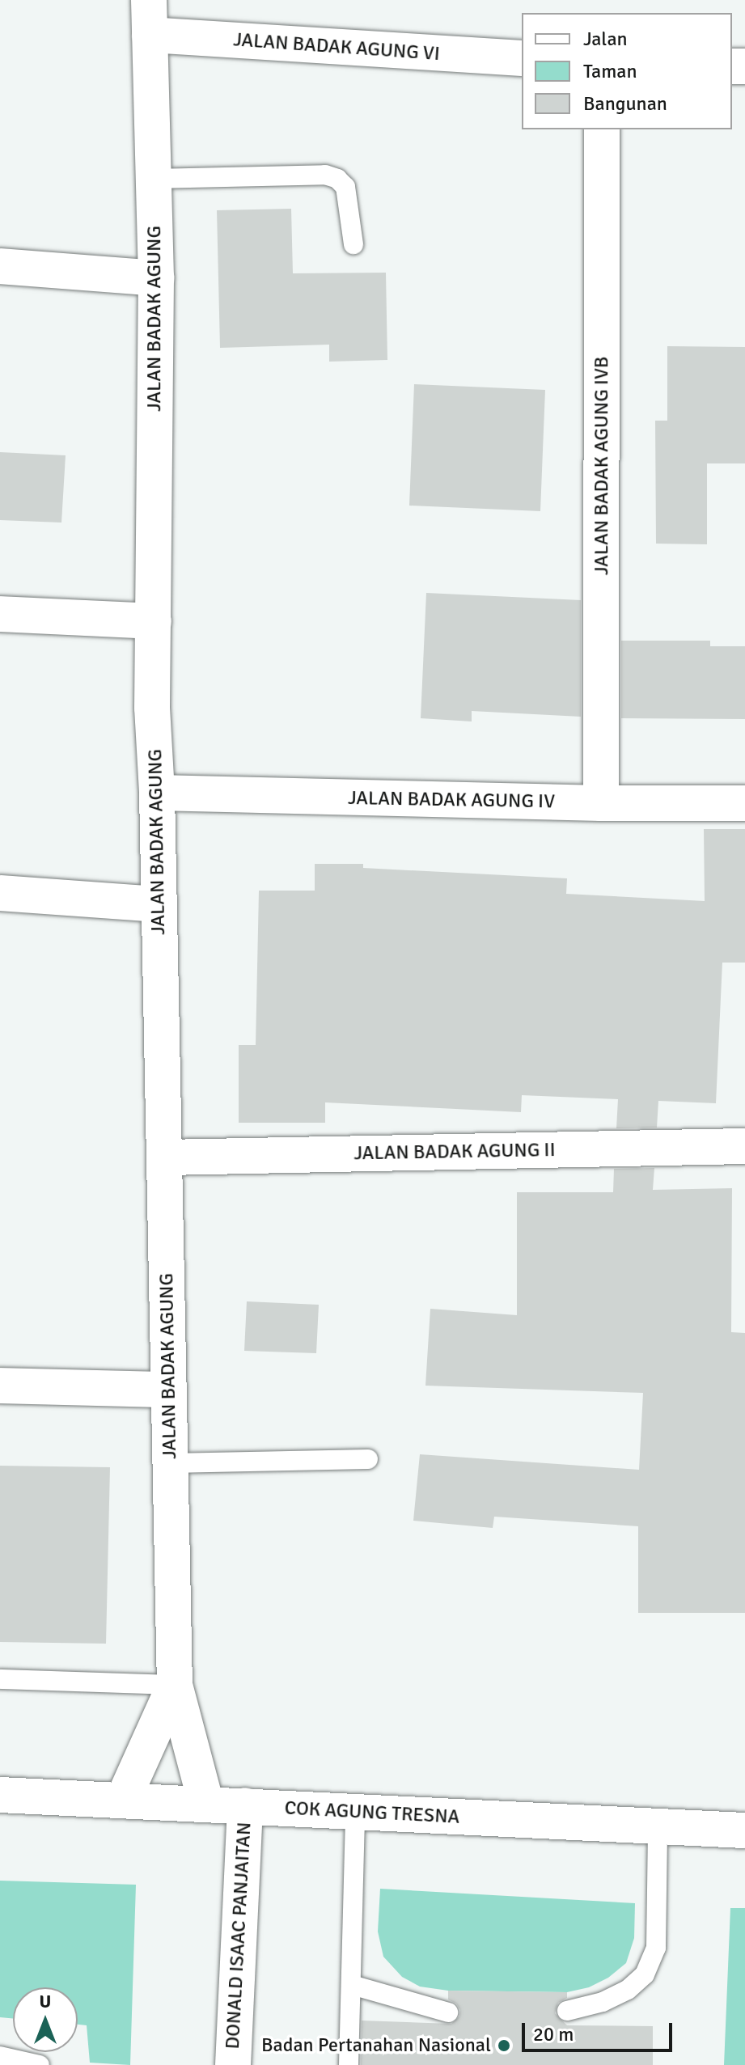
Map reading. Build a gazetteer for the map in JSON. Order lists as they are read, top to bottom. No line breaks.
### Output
{"streets":{"street":["JALAN BADAK AGUNG VI","JALAN BADAK AGUNG","JALAN BADAK AGUNG IVB","JALAN BADAK AGUNG IV","JALAN BADAK AGUNG II","COK AGUNG TRESNA","DONALD ISAAC PANJAITAN"]},"crossings":[["JALAN BADAK AGUNG VI","JALAN BADAK AGUNG"],["JALAN BADAK AGUNG","JALAN BADAK AGUNG IV"],["JALAN BADAK AGUNG","JALAN BADAK AGUNG II"],["JALAN BADAK AGUNG","COK AGUNG TRESNA"],["JALAN BADAK AGUNG IVB","JALAN BADAK AGUNG IV"],["COK AGUNG TRESNA","DONALD ISAAC PANJAITAN"]],"places":["Badan Pertanahan Nasional"],"legend":["Jalan","Taman","Bangunan"],"scale_bar":"20 m","north":"top"}
